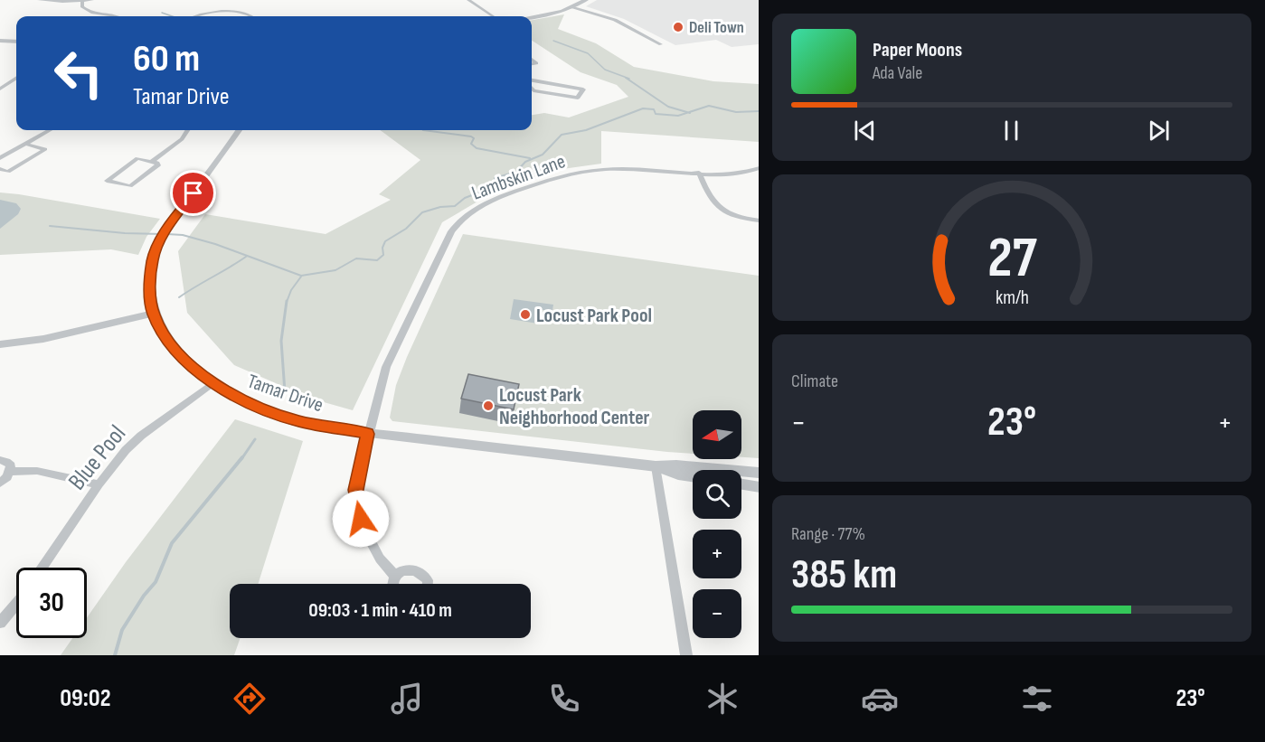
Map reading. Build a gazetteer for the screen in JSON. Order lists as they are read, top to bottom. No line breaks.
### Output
{"streets":{"street":["Lambskin Lane","Tamar Drive","Blue Pool"]},"crossings":[["Lambskin Lane","Tamar Drive"],["Tamar Drive","Blue Pool"]],"places":["Deli Town","Locust Park Pool","Locust Park Neighborhood Center"],"north":"left","page":{"turn":["60 m","Tamar Drive"],"song":["Paper Moons","Ada Vale"],"tile":["Climate",["Range · 77%","385 km"]],"heat":["−","23°","+"],"map_buttons":["+","−"],"limit":"30","trip":"09:03 · 1 min · 410 m","tabs":["09:02","23°"],"gauge":["27","km/h"]}}
